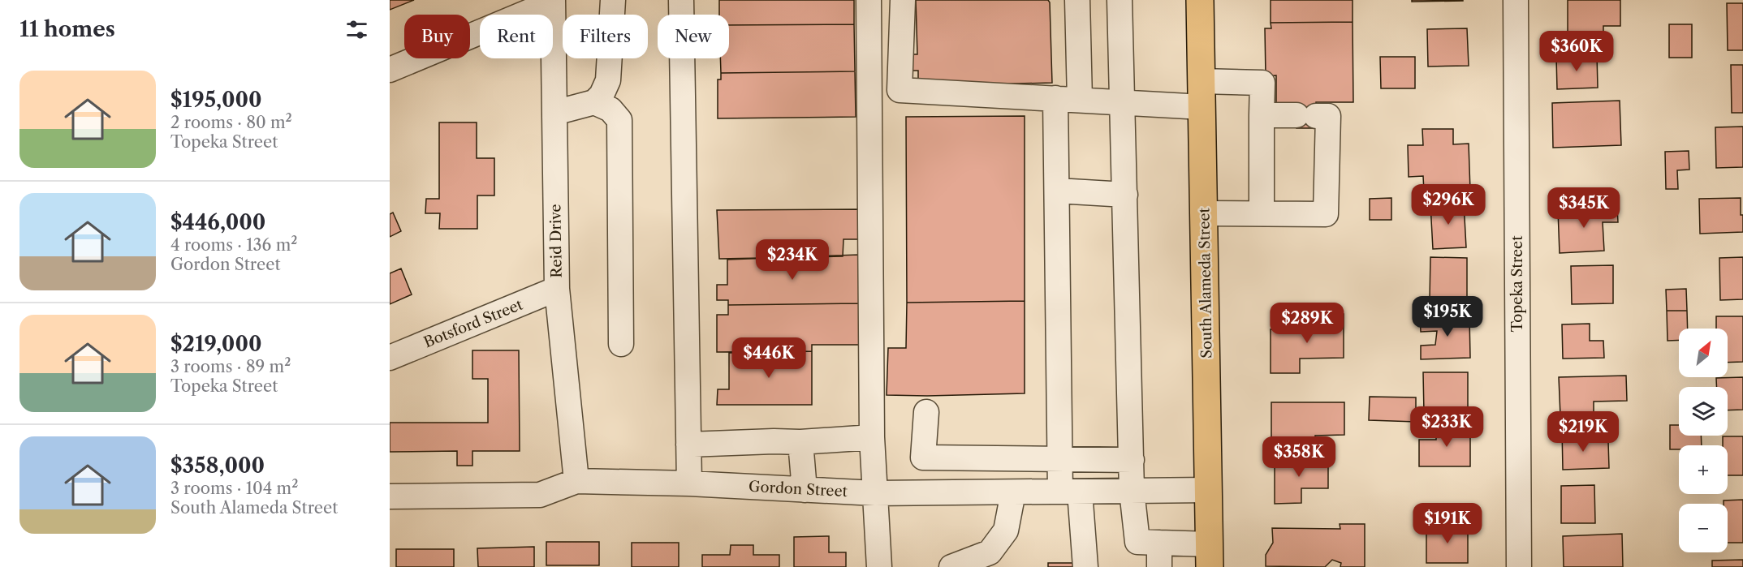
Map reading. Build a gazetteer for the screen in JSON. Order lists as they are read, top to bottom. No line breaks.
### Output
{"streets":{"main road":["South Alameda Street"],"street":["Reid Drive","Topeka Street","Botsford Street","Gordon Street"]},"crossings":[["Reid Drive","Botsford Street"],["Reid Drive","Gordon Street"],["South Alameda Street","Gordon Street"]],"north":"top right","page":{"heading":"11 homes","chip":["Buy","Rent","Filters","New"],"price":["$360K","$296K","$345K","$234K","$195K","$289K","$446K","$233K","$219K","$358K","$191K"],"list":[{"name":"$195,000","note":"2 rooms · 80 m² · Topeka Street"},{"name":"$446,000","note":"4 rooms · 136 m² · Gordon Street"},{"name":"$219,000","note":"3 rooms · 89 m² · Topeka Street"},{"name":"$358,000","note":"3 rooms · 104 m² · South Alameda Street"}],"map_buttons":["+","−"]}}
